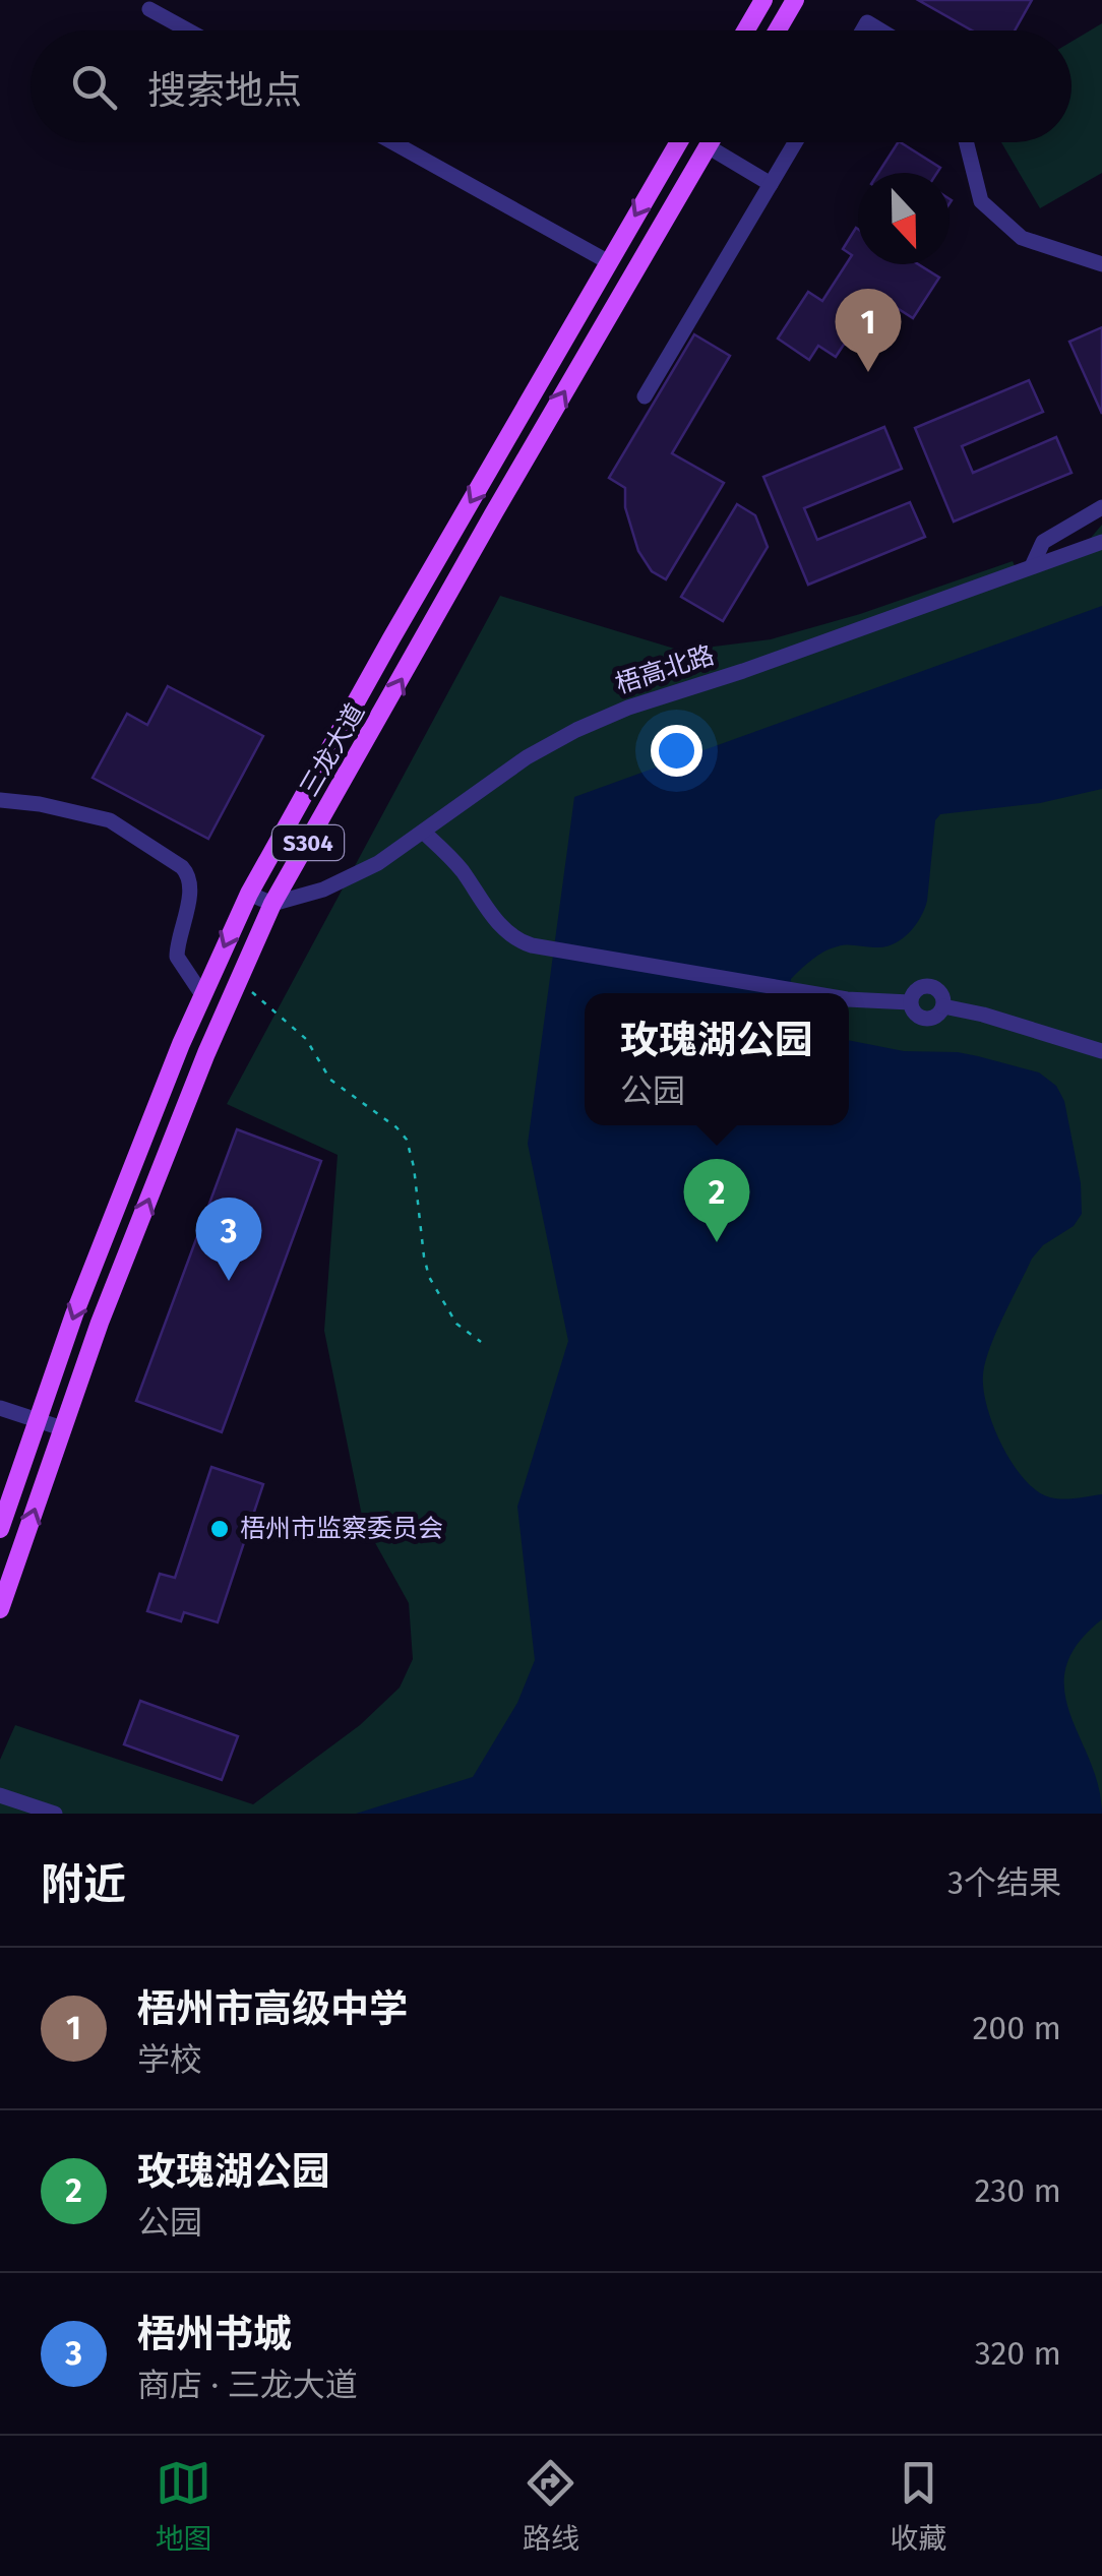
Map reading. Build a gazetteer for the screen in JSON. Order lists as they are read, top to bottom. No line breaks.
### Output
{"streets":{"main road":["三龙大道","S304"],"street":["梧高北路"]},"crossings":[["梧高北路","三龙大道"]],"places":["梧州市监察委员会"],"north":"bottom","page":{"search":"搜索地点","pins":["1","2","3"],"popup":["玫瑰湖公园","公园"],"heading":["附近","3个结果"],"list":[{"mark":"1","name":"梧州市高级中学","note":"学校","value":"200 m"},{"mark":"2","name":"玫瑰湖公园","note":"公园","value":"230 m"},{"mark":"3","name":"梧州书城","note":"商店 · 三龙大道","value":"320 m"}],"nav":["地图","路线","收藏"]}}
